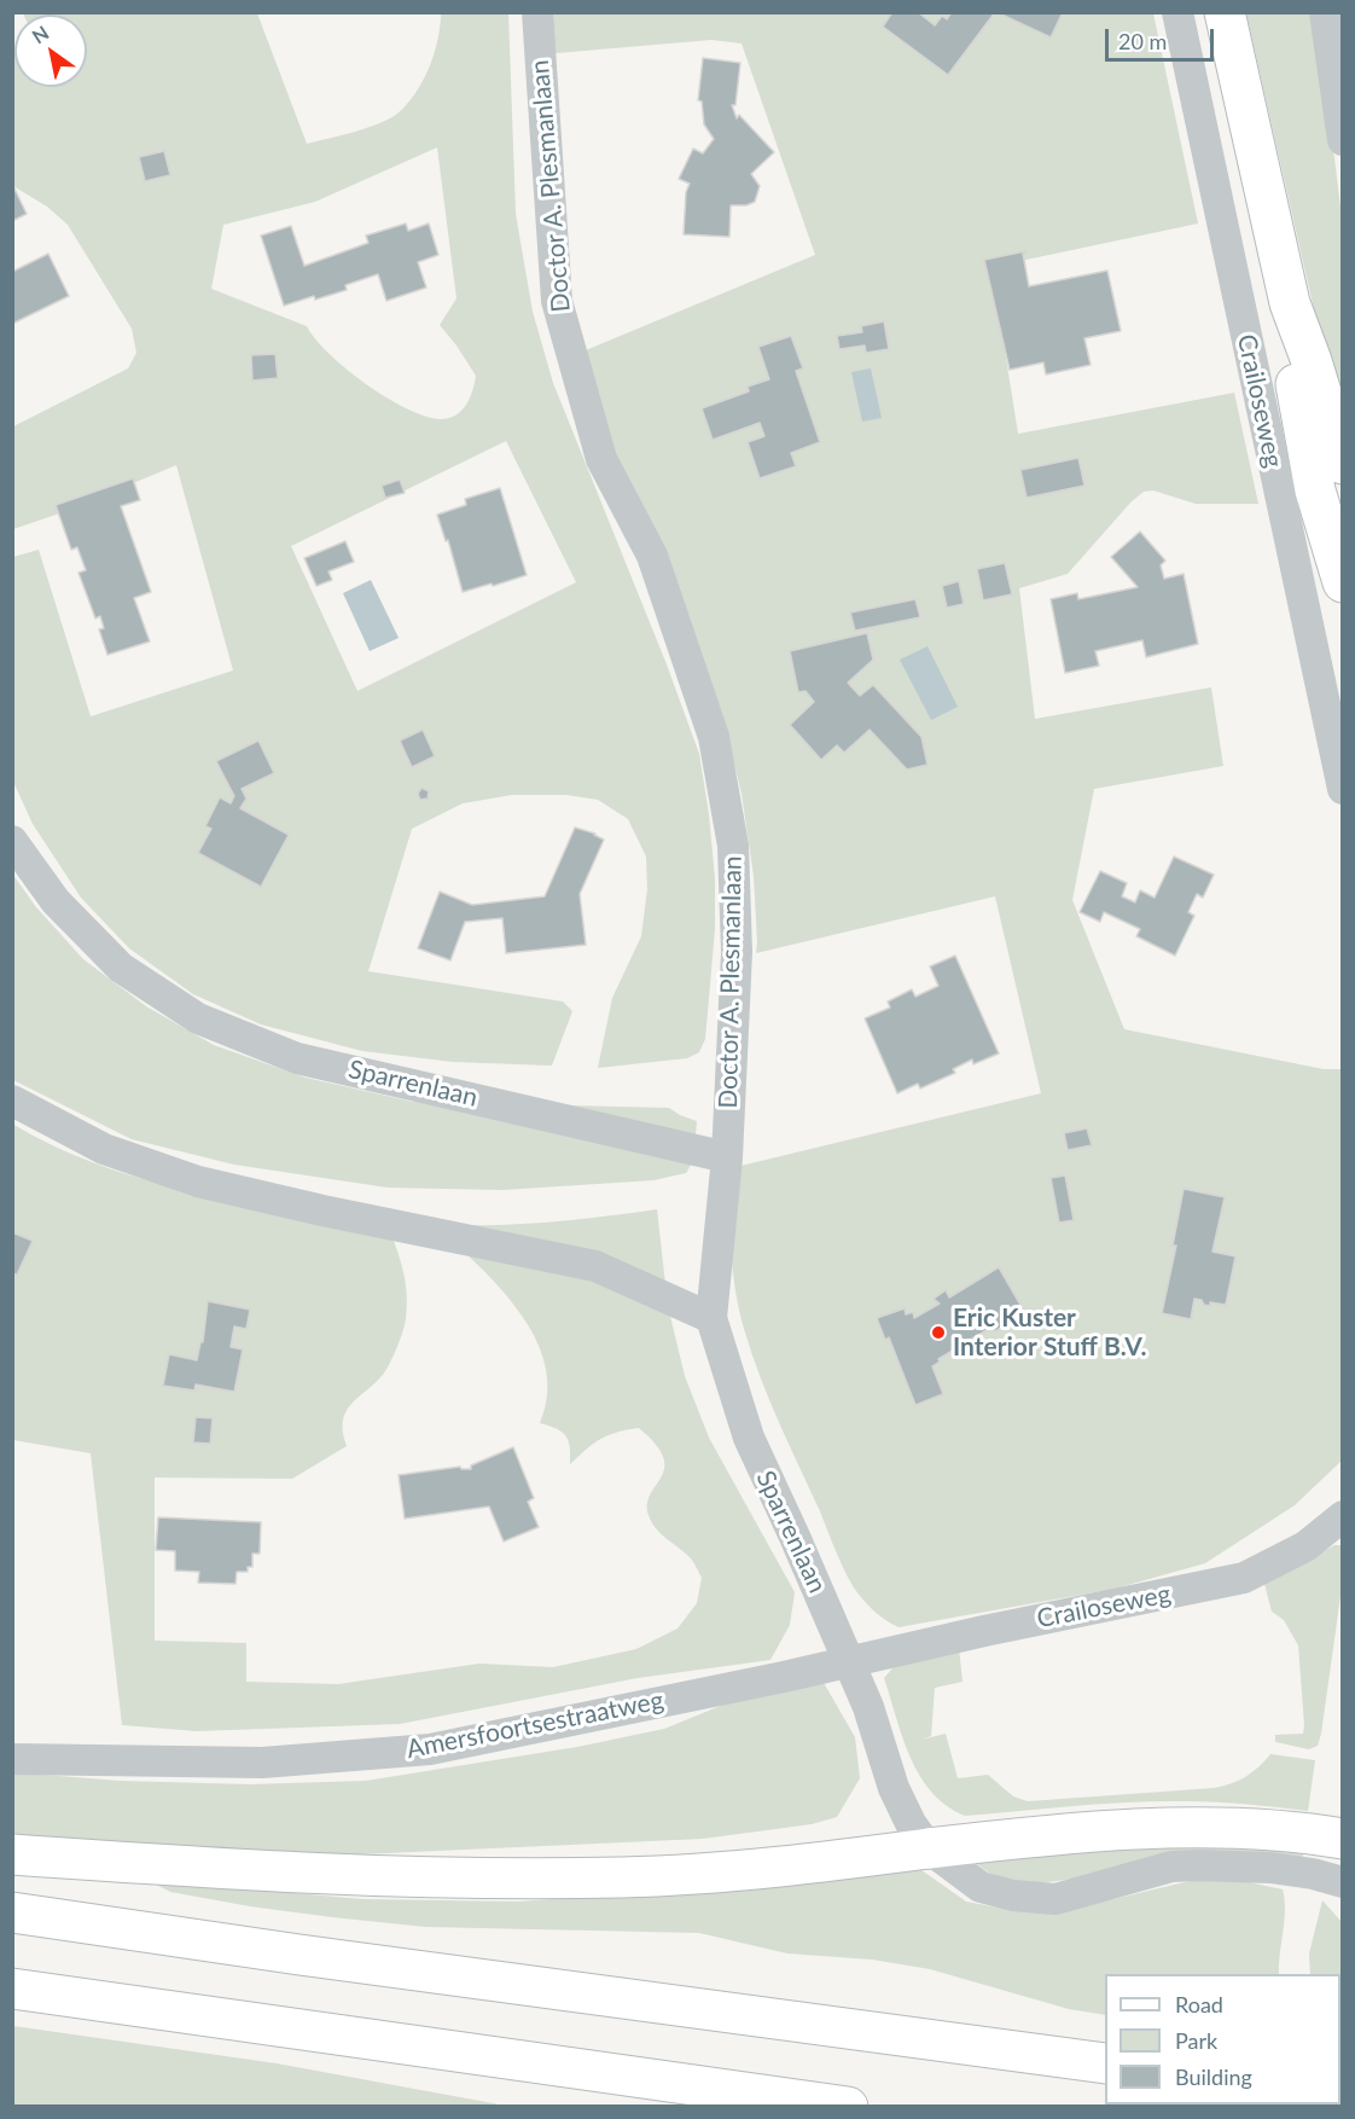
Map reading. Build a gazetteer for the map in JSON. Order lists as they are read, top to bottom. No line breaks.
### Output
{"streets":{"main road":["Crailoseweg"],"street":["Doctor A. Plesmanlaan","Sparrenlaan","Amersfoortsestraatweg"]},"crossings":[["Doctor A. Plesmanlaan","Sparrenlaan"],["Crailoseweg","Sparrenlaan"],["Crailoseweg","Amersfoortsestraatweg"],["Sparrenlaan","Amersfoortsestraatweg"]],"places":["Eric Kuster Interior Stuff B.V."],"legend":["Road","Park","Building"],"scale_bar":"20 m","north":"top left"}
